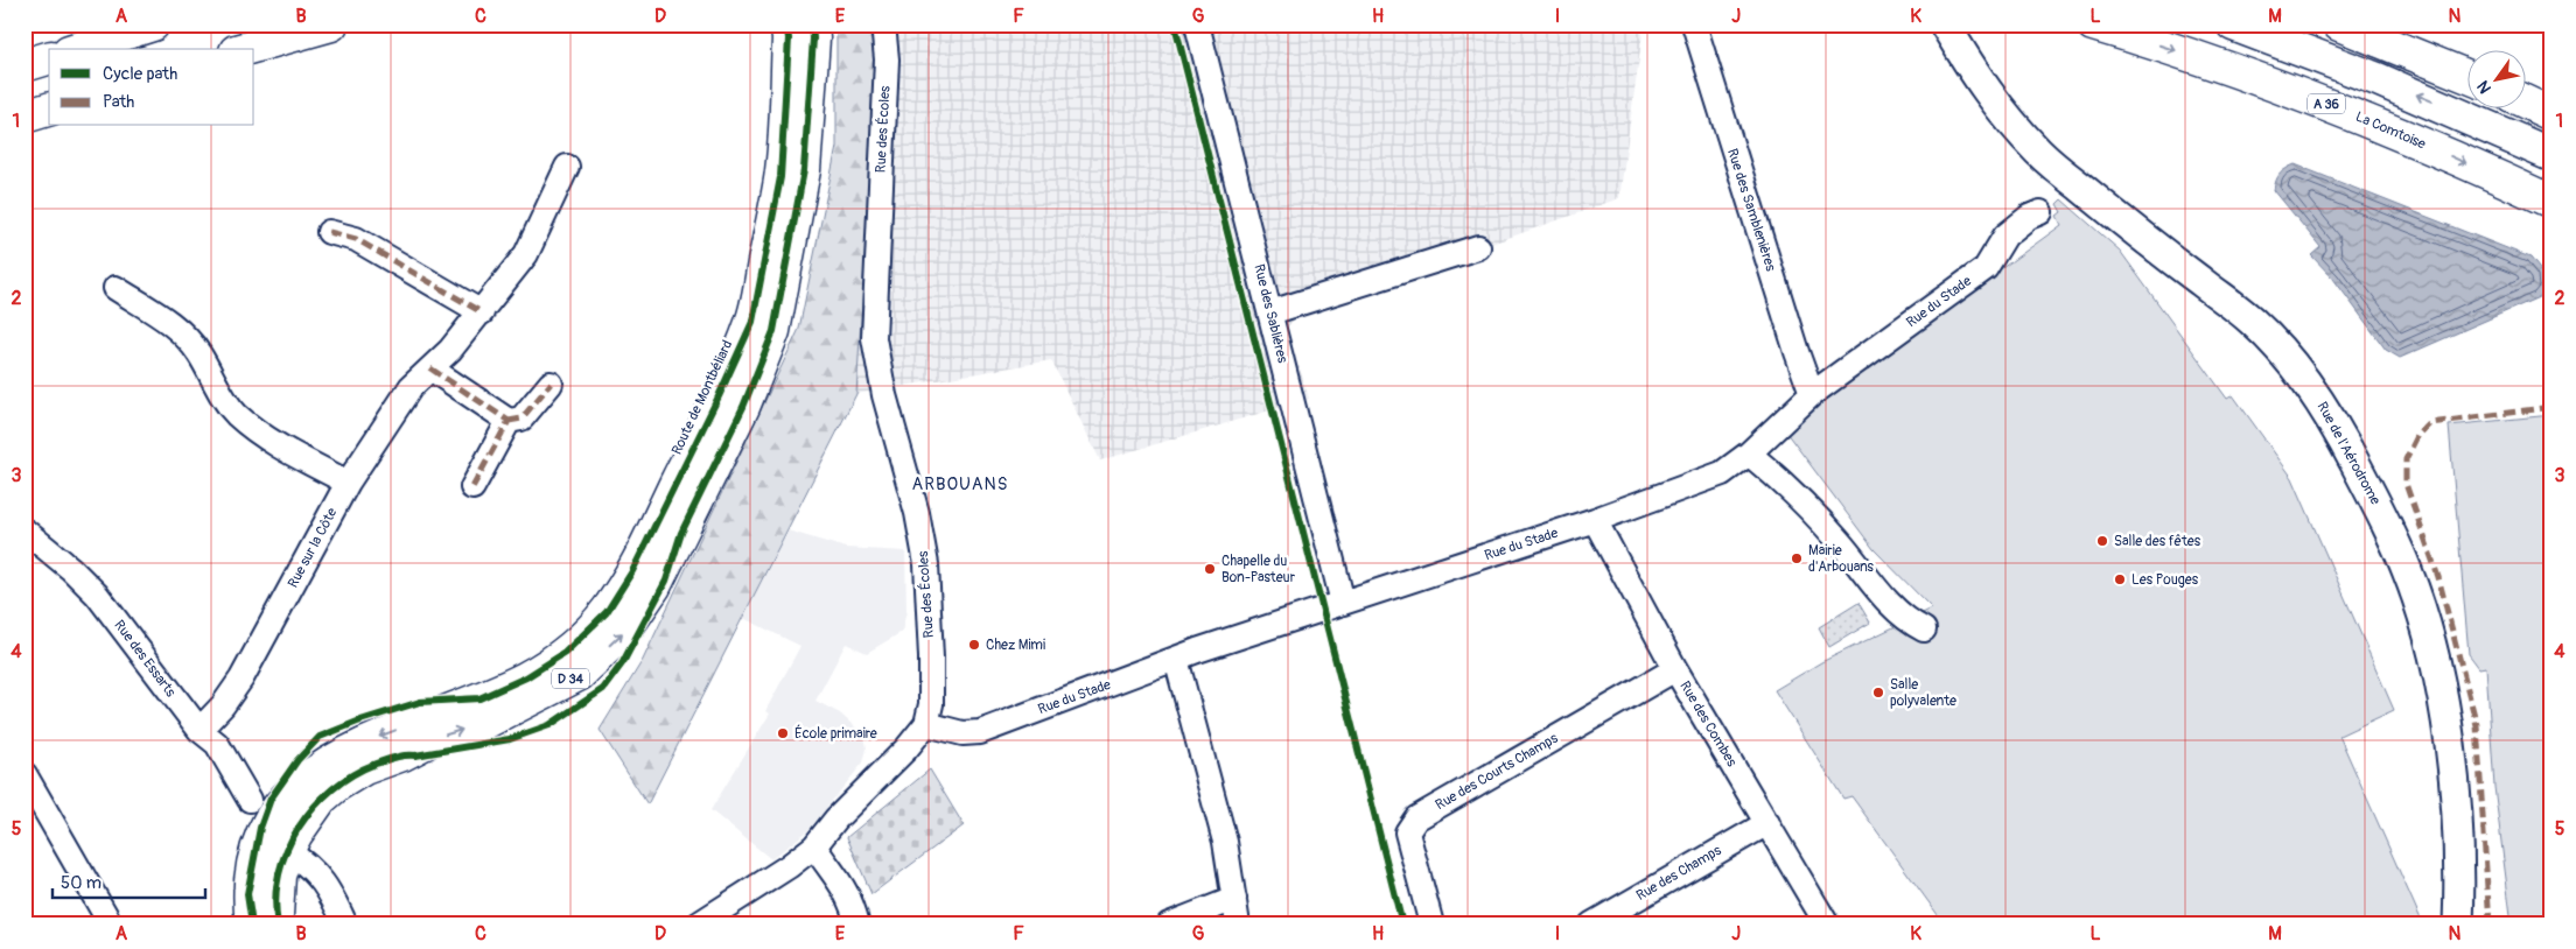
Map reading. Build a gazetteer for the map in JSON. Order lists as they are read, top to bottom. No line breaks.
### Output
{"streets":{"main road":["A 36","La Comtoise","Route de Montbéliard","D 34"],"street":["Rue des Écoles","Rue des Samblenières","Rue du Stade","Rue des Sablières","Rue de l'Aérodrome","Rue sur la Côte","Rue des Essarts","Rue des Combes","Rue des Courts Champs","Rue des Champs"]},"crossings":[["Rue des Écoles","Rue du Stade"],["Rue des Samblenières","Rue du Stade"],["Rue du Stade","Rue des Sablières"],["Rue du Stade","Rue des Combes"],["Rue sur la Côte","Rue des Essarts"],["Rue des Combes","Rue des Courts Champs"],["Rue des Combes","Rue des Champs"]],"districts":["ARBOUANS"],"places":["Salle des fêtes","Mairie d'Arbouans","Chapelle du Bon-Pasteur","Les Pouges","Chez Mimi","Salle polyvalente","École primaire"],"legend":["Cycle path","Path"],"scale_bar":"50 m","north":"bottom left","grid":{"columns":["A","B","C","D","E","F","G","H","I","J","K","L","M","N"],"rows":["1","2","3","4","5"]}}
